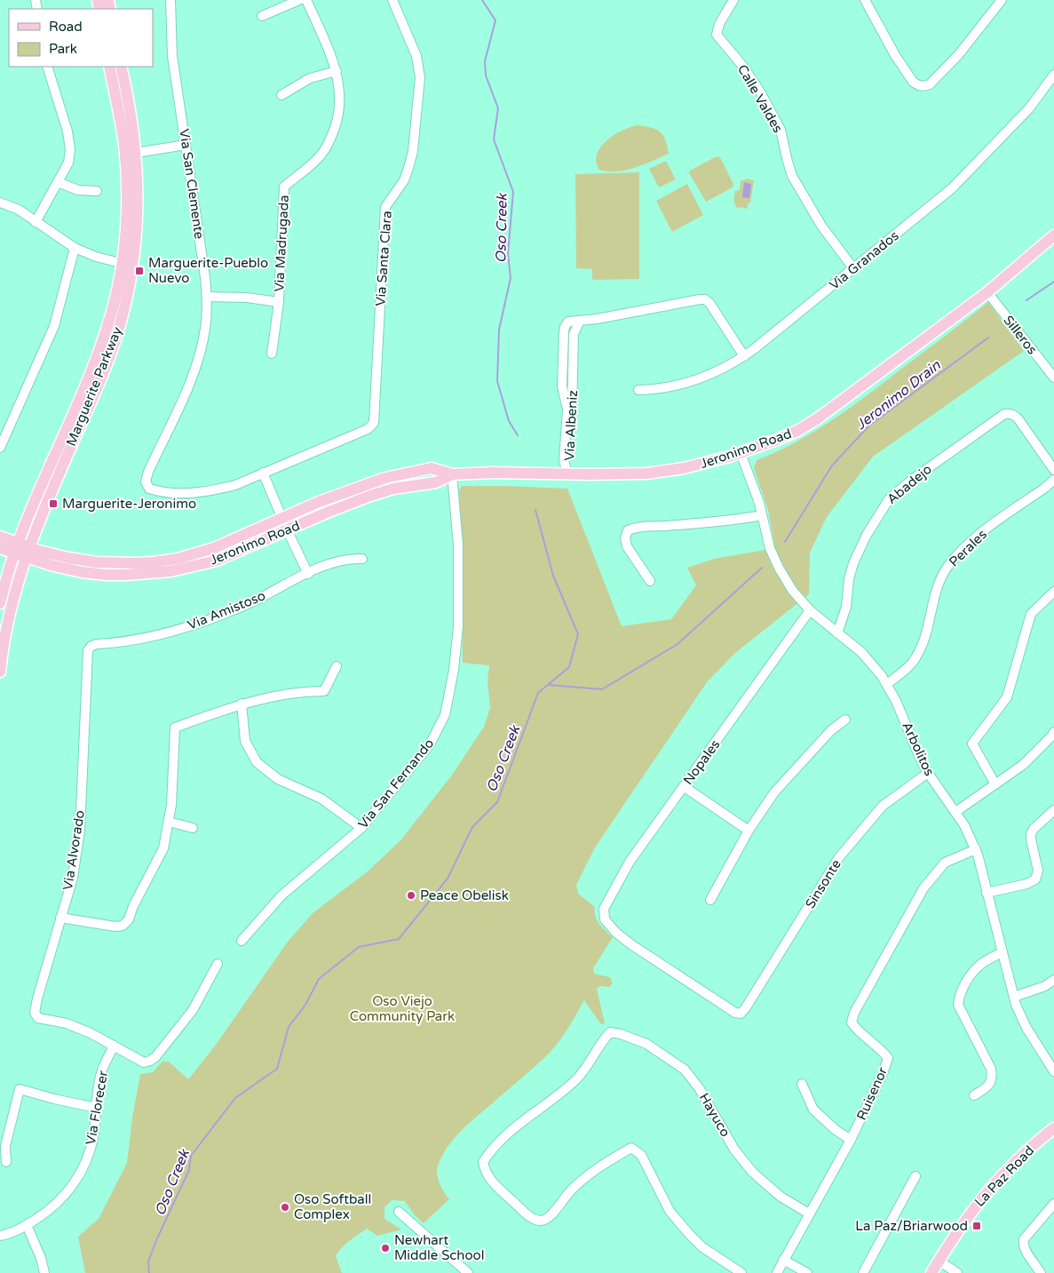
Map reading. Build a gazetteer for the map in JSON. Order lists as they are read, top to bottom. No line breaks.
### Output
{"streets":{"main road":["Marguerite Parkway","Jeronimo Road","La Paz Road"],"street":["Calle Valdes","Via San Clemente","Via Madrugada","Via Santa Clara","Via Granados","Silleros","Via Albeniz","Abadejo","Perales","Via Amistoso","Arbolitos","Nopales","Via San Fernando","Via Alvorado","Sinsonte","Ruisenor","Via Florecer","Hayuco"]},"crossings":[["Calle Valdes","Via Granados"],["Via San Clemente","Via Santa Clara"],["Via Granados","Via Albeniz"],["Silleros","Jeronimo Road"],["Marguerite Parkway","Jeronimo Road"],["Via Albeniz","Jeronimo Road"],["Jeronimo Road","Arbolitos"],["Jeronimo Road","Via San Fernando"],["Abadejo","Arbolitos"],["Perales","Arbolitos"],["Via Amistoso","Via Alvorado"],["Arbolitos","Nopales"],["Arbolitos","Sinsonte"],["Arbolitos","Ruisenor"],["Nopales","Sinsonte"],["Via Alvorado","Via Florecer"],["Ruisenor","Hayuco"]],"water":["Oso Creek","Jeronimo Drain"],"parks":["Oso Viejo Community Park"],"places":{"transit":["Marguerite-Pueblo Nuevo","Marguerite-Jeronimo","La Paz/Briarwood"],"other":["Peace Obelisk","Oso Softball Complex","Newhart Middle School"]},"legend":["Road","Park"]}
